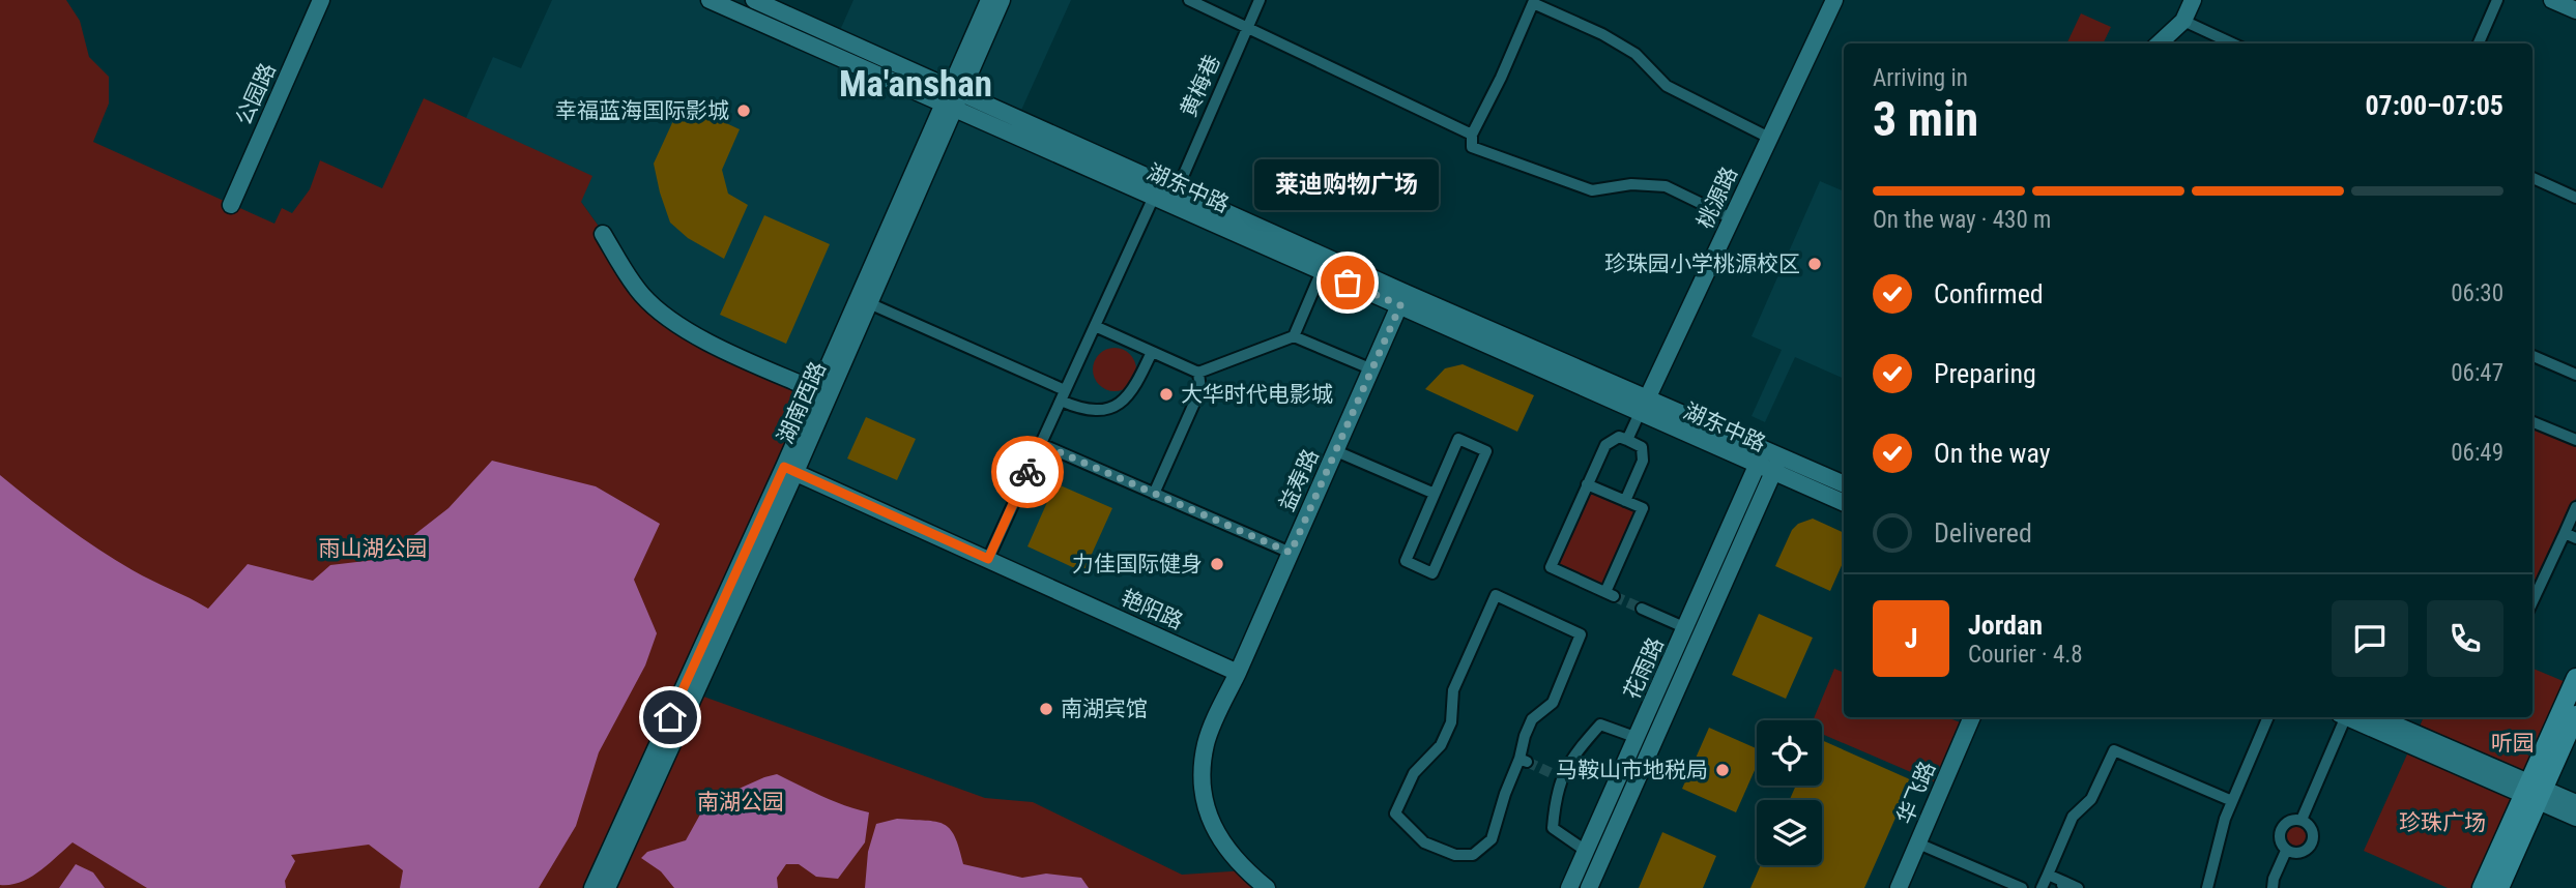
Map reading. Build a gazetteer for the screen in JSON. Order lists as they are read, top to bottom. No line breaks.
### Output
{"streets":{"main road":["公园路","湖东中路","桃源路","湖南西路","益寿路","艳阳路","花雨路","华飞路"],"street":["黄梅巷"]},"crossings":[["黄梅巷","湖东中路"],["湖东中路","桃源路"],["湖东中路","湖南西路"],["湖东中路","益寿路"],["湖东中路","花雨路"],["湖南西路","艳阳路"],["益寿路","艳阳路"]],"districts":["Ma'anshan"],"parks":["雨山湖公园","听园","南湖公园","珍珠广场"],"places":["幸福蓝海国际影城","珍珠园小学桃源校区","莱迪购物广场","大华时代电影城","力佳国际健身","南湖宾馆","马鞍山市地税局"],"page":{"heading":["3 min","Arriving in","07:00–07:05"],"panel":["Jordan","Courier · 4.8"],"bubble":"莱迪购物广场","bar":"On the way · 430 m","list":[["Confirmed","06:30"],["Preparing","06:47"],["On the way","06:49"],"Delivered"],"round":"J"}}
